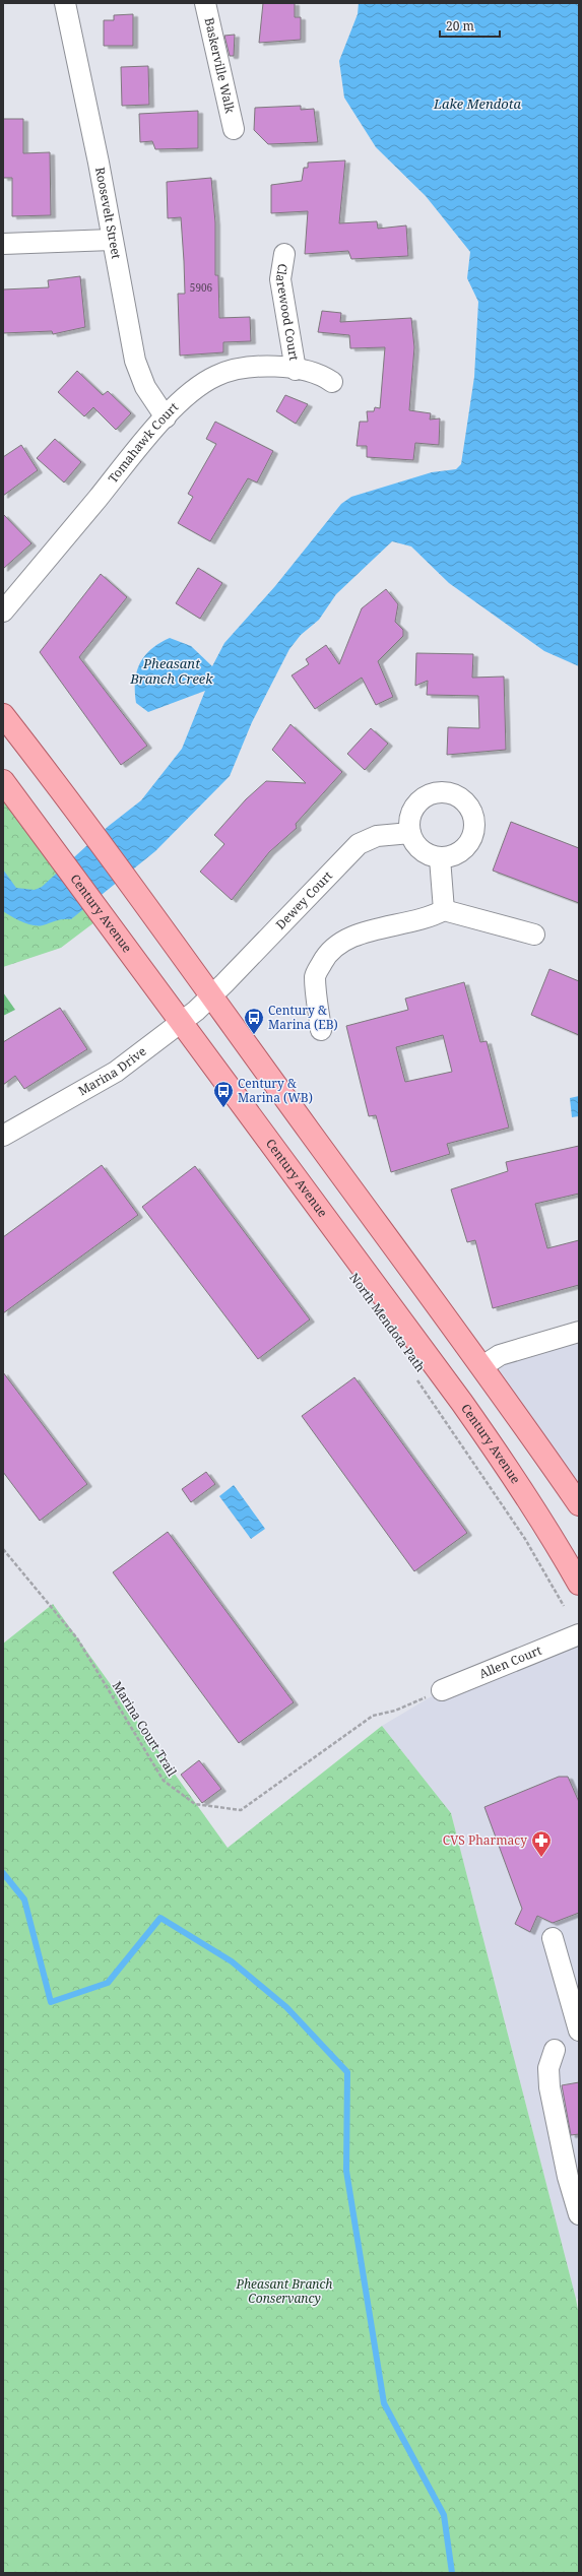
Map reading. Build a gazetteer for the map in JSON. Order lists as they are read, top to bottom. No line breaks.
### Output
{"streets":{"main road":["Century Avenue"],"street":["Baskerville Walk","Roosevelt Street","Clarewood Court","Tomahawk Court","Dewey Court","Marina Drive","Allen Court"],"path":["North Mendota Path","Marina Court Trail"]},"crossings":[["Roosevelt Street","Tomahawk Court"],["Clarewood Court","Tomahawk Court"],["Dewey Court","Marina Drive"],["Century Avenue","Marina Drive"],["Allen Court","Marina Court Trail"]],"water":["Lake Mendota","Pheasant Branch Creek"],"parks":["Pheasant Branch Conservancy"],"places":{"bus stop":["Century & Marina (EB)","Century & Marina (WB)"],"pharmacy":["CVS Pharmacy"]},"house_numbers":["5906"],"scale_bar":"20 m"}
